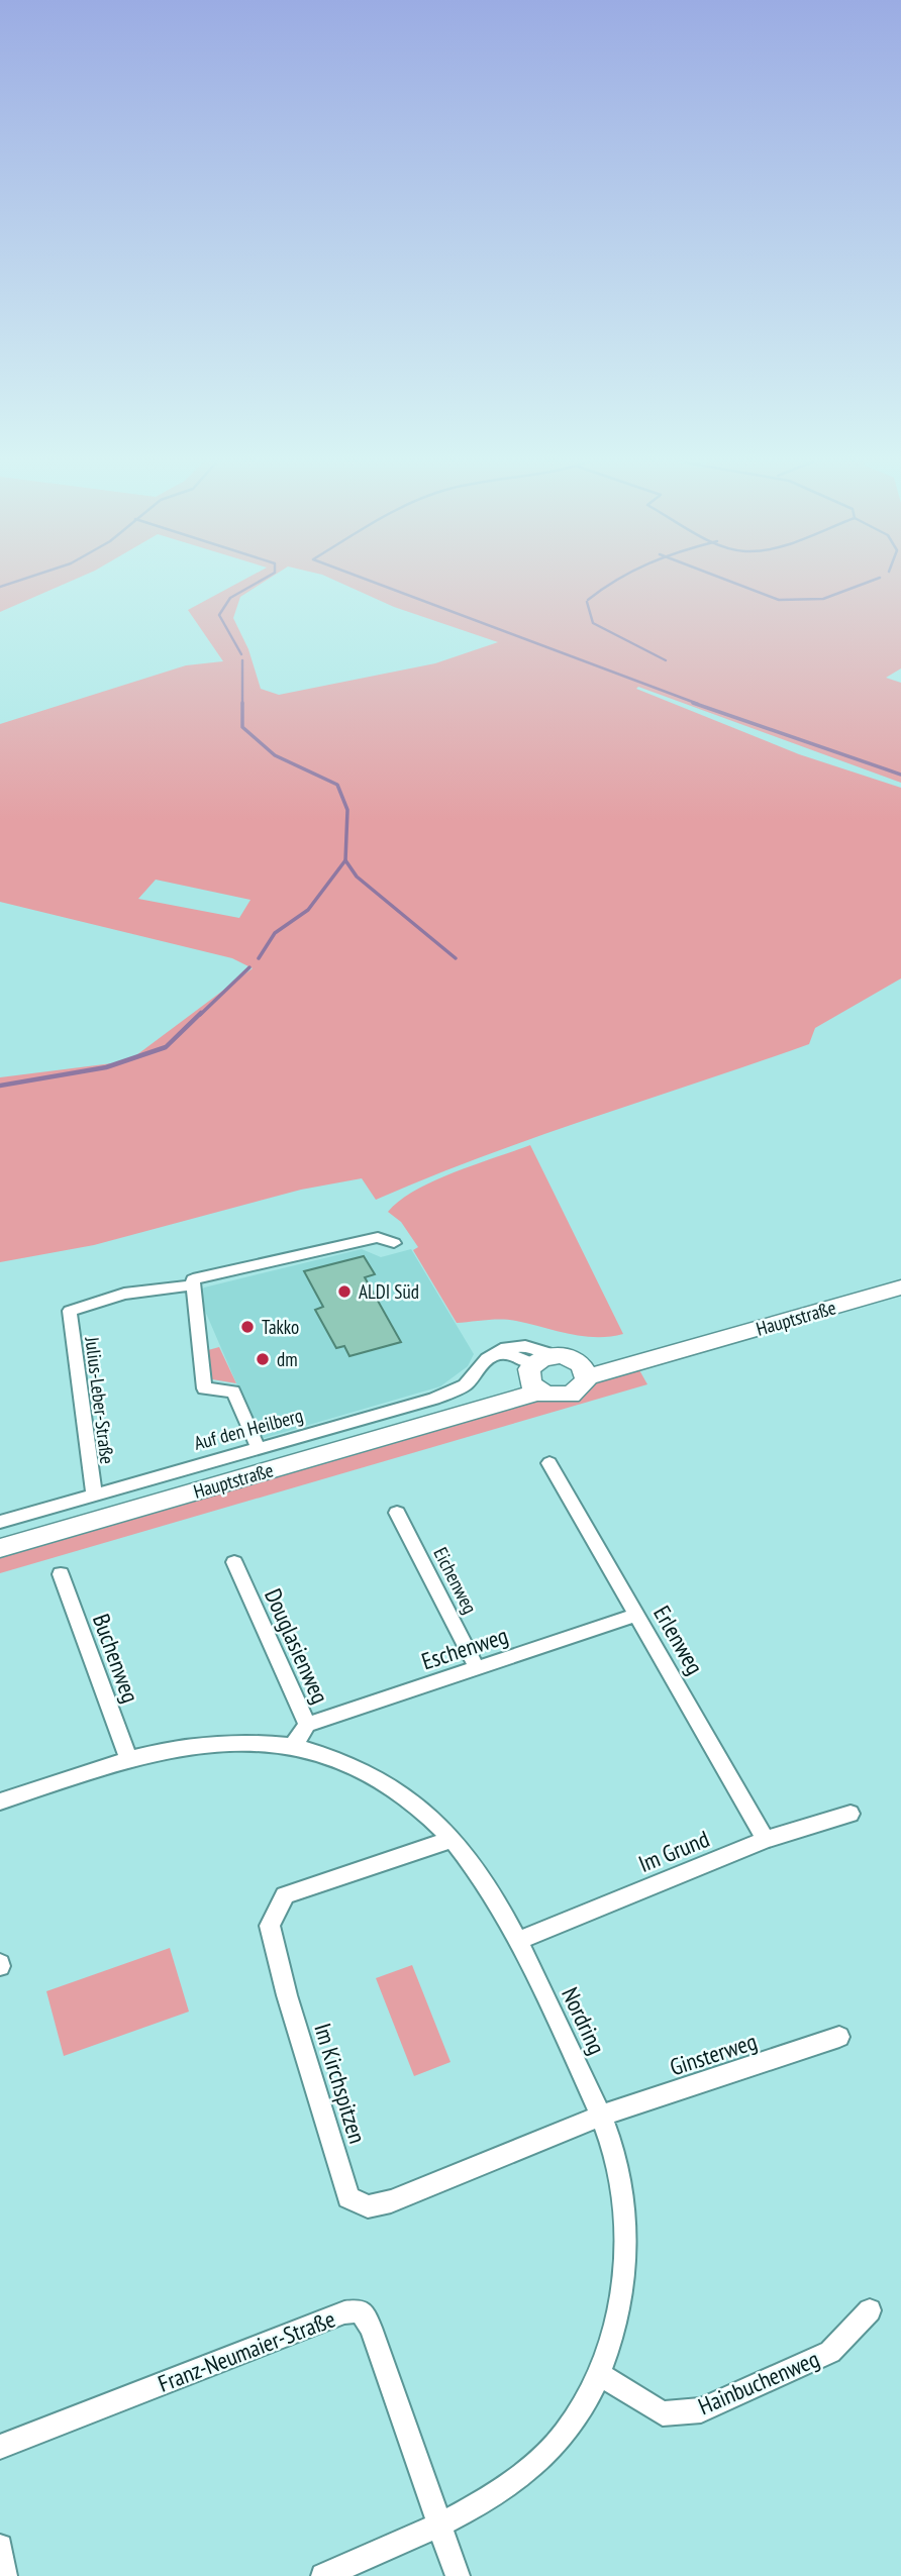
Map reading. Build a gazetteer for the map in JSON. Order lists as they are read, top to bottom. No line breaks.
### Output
{"streets":{"street":["Hauptstraße","Julius-Leber-Straße","Auf den Heilberg","Eichenweg","Erlenweg","Douglasienweg","Eschenweg","Buchenweg","Im Grund","Nordring","Ginsterweg","Im Kirchspitzen","Franz-Neumaier-Straße","Hainbuchenweg"]},"crossings":[["Julius-Leber-Straße","Auf den Heilberg"],["Eichenweg","Eschenweg"],["Erlenweg","Eschenweg"],["Erlenweg","Im Grund"],["Douglasienweg","Eschenweg"],["Douglasienweg","Nordring"],["Buchenweg","Nordring"],["Im Grund","Nordring"],["Nordring","Ginsterweg"],["Nordring","Im Kirchspitzen"],["Nordring","Franz-Neumaier-Straße"],["Nordring","Hainbuchenweg"],["Ginsterweg","Im Kirchspitzen"]],"places":["ALDI Süd","Takko","dm"]}
